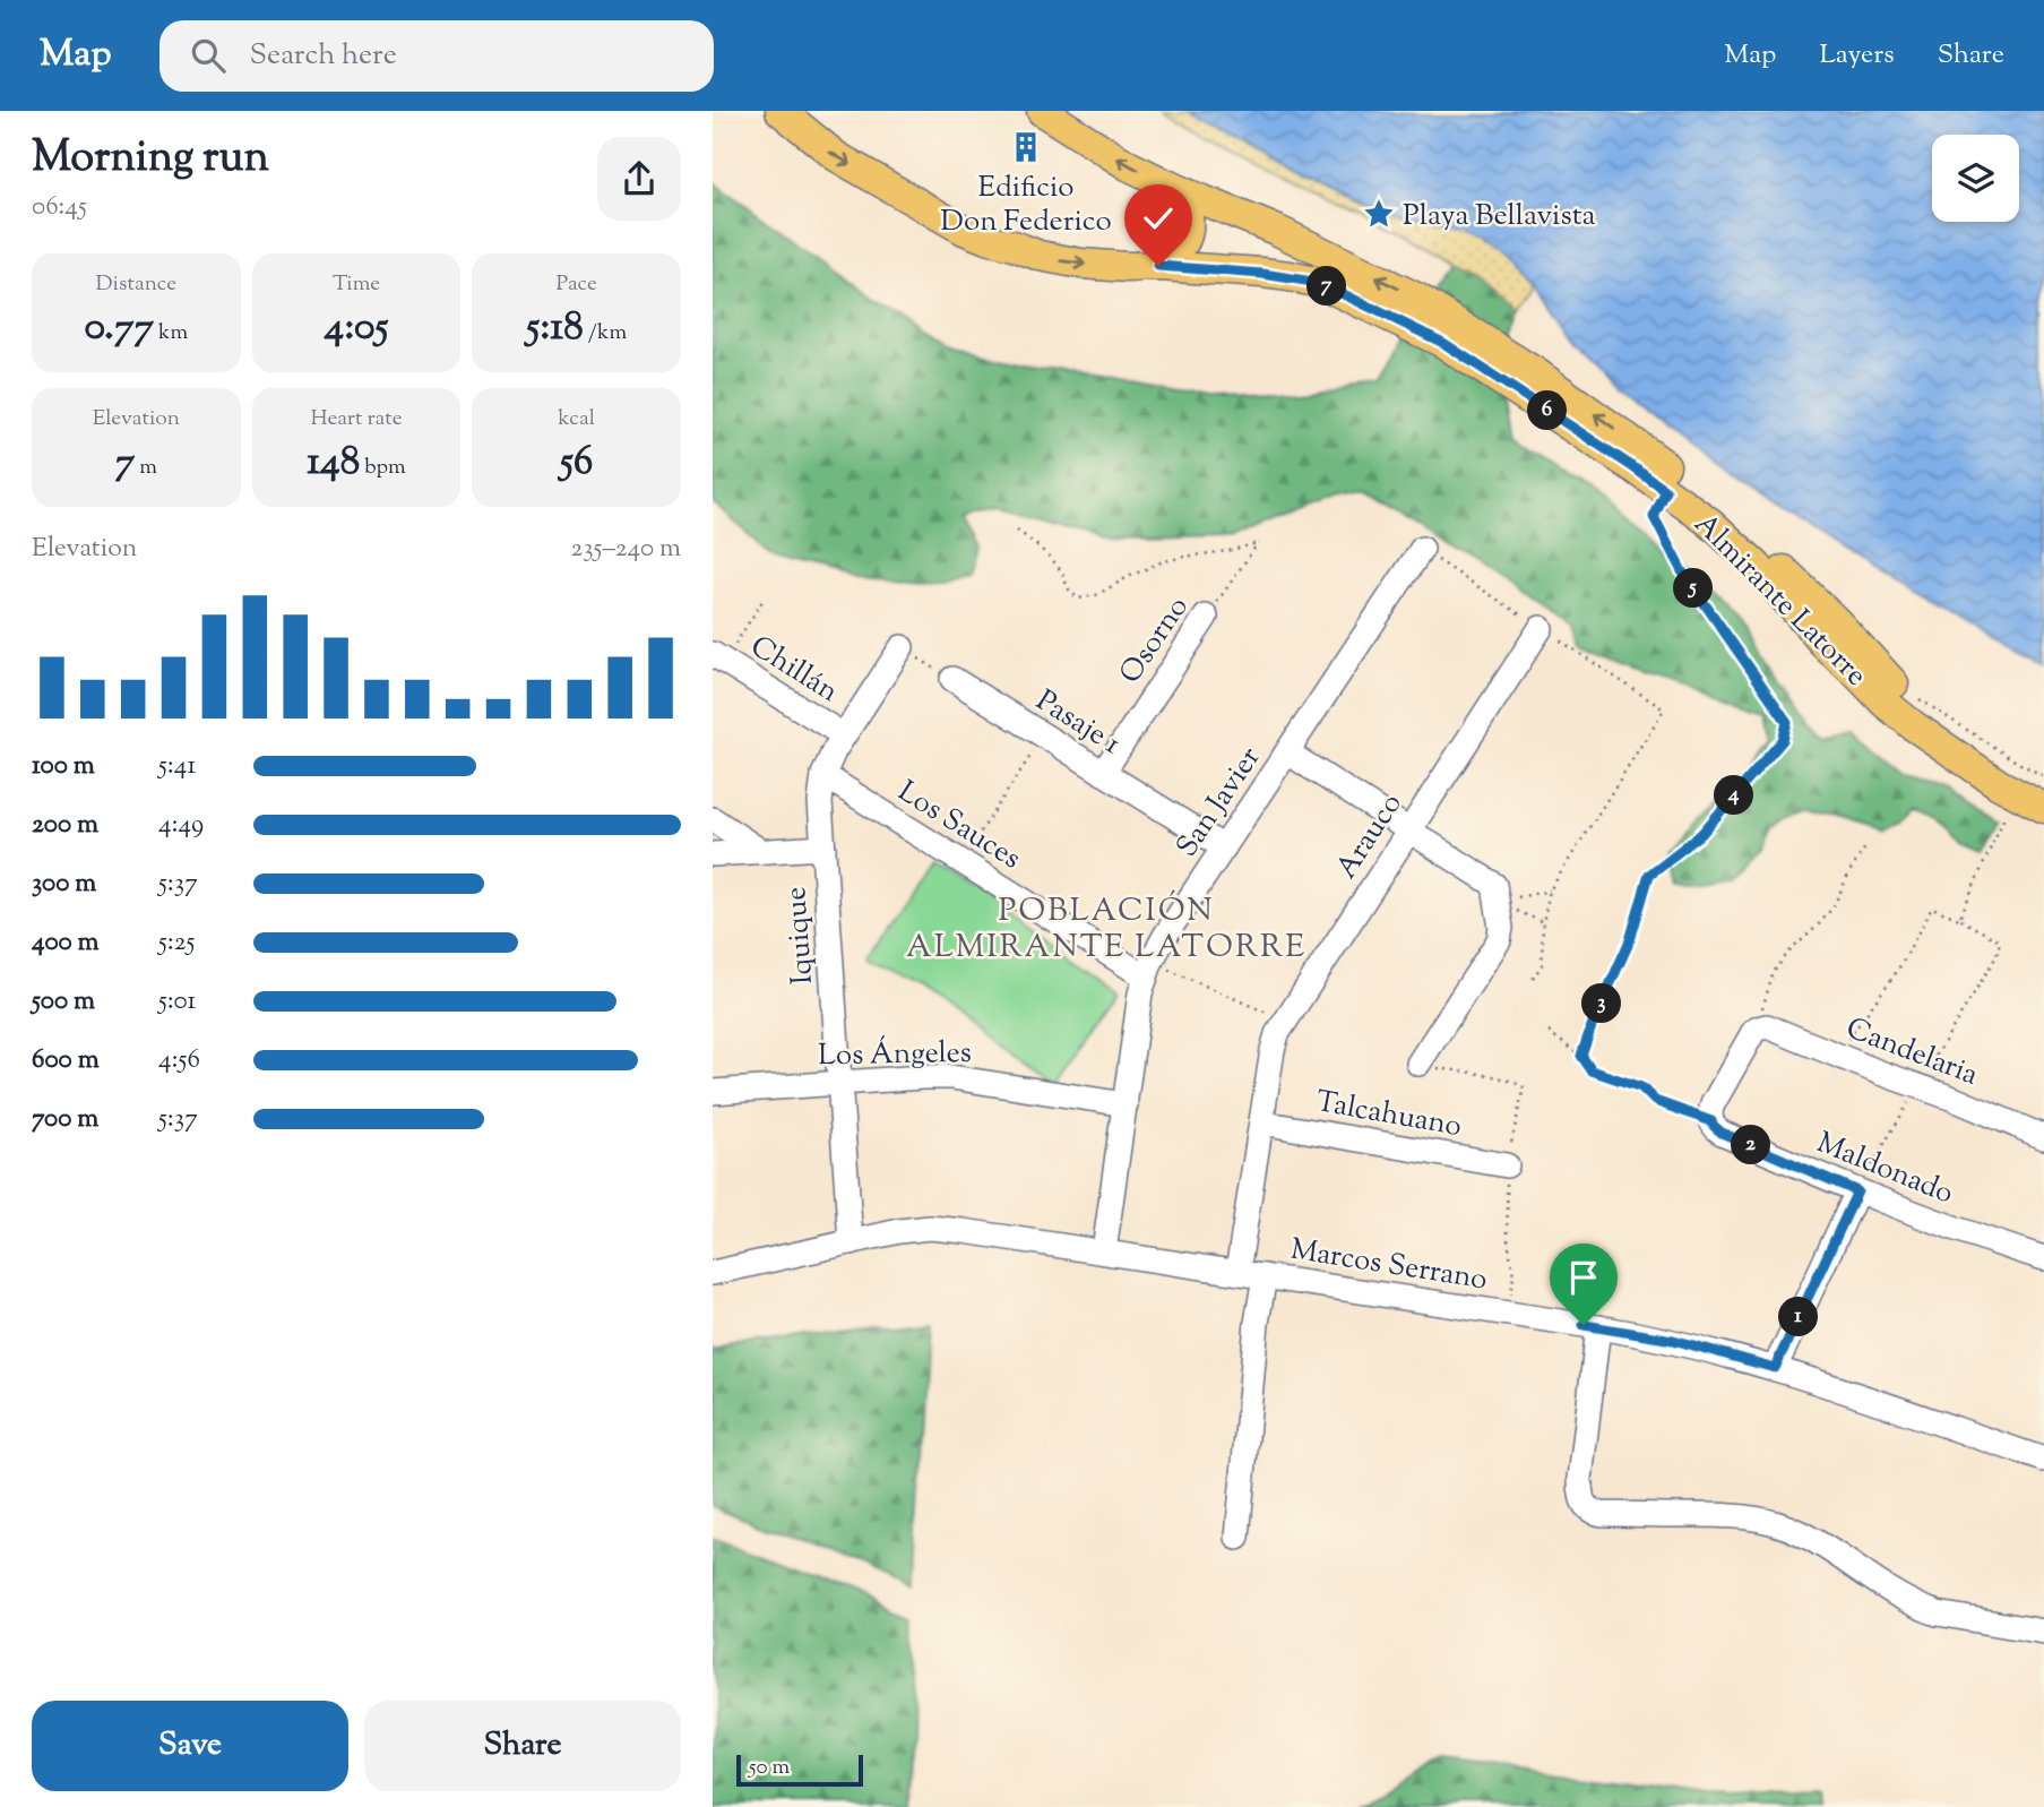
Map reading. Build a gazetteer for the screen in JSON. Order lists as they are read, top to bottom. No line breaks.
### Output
{"streets":{"main road":["Almirante Latorre"],"street":["Osorno","Chillán","Pasaje 1","San Javier","Los Sauces","Arauco","Iquique","Candelaria","Los Ángeles","Talcahuano","Maldonado","Marcos Serrano"]},"crossings":[["Osorno","Pasaje 1"],["Chillán","Iquique"],["Pasaje 1","San Javier"],["San Javier","Los Sauces"],["San Javier","Los Ángeles"],["San Javier","Marcos Serrano"],["Los Sauces","Iquique"],["Arauco","Talcahuano"],["Arauco","Marcos Serrano"],["Iquique","Los Ángeles"],["Iquique","Marcos Serrano"]],"districts":["POBLACIÓN ALMIRANTE LATORRE"],"places":{"building":["Edificio Don Federico"],"place":["Playa Bellavista"]},"scale_bar":"50 m","page":{"header":"Map","search":"Search here","nav":["Map","Layers","Share"],"heading":["Morning run","06:45"],"stats":[["Distance","0.77 km"],["Time","4:05"],["Pace","5:18 /km"],["Elevation","7 m"],["Heart rate","148 bpm"],["kcal","56"]],"pins":["7","6","5","4","3","2","1"],"chart":["Elevation","235–240 m"],"list":[{"name":"100 m","note":"5:41"},{"name":"200 m","note":"4:49"},{"name":"300 m","note":"5:37"},{"name":"400 m","note":"5:25"},{"name":"500 m","note":"5:01"},{"name":"600 m","note":"4:56"},{"name":"700 m","note":"5:37"}],"buttons":["Save","Share"],"scale":"50 m"}}
